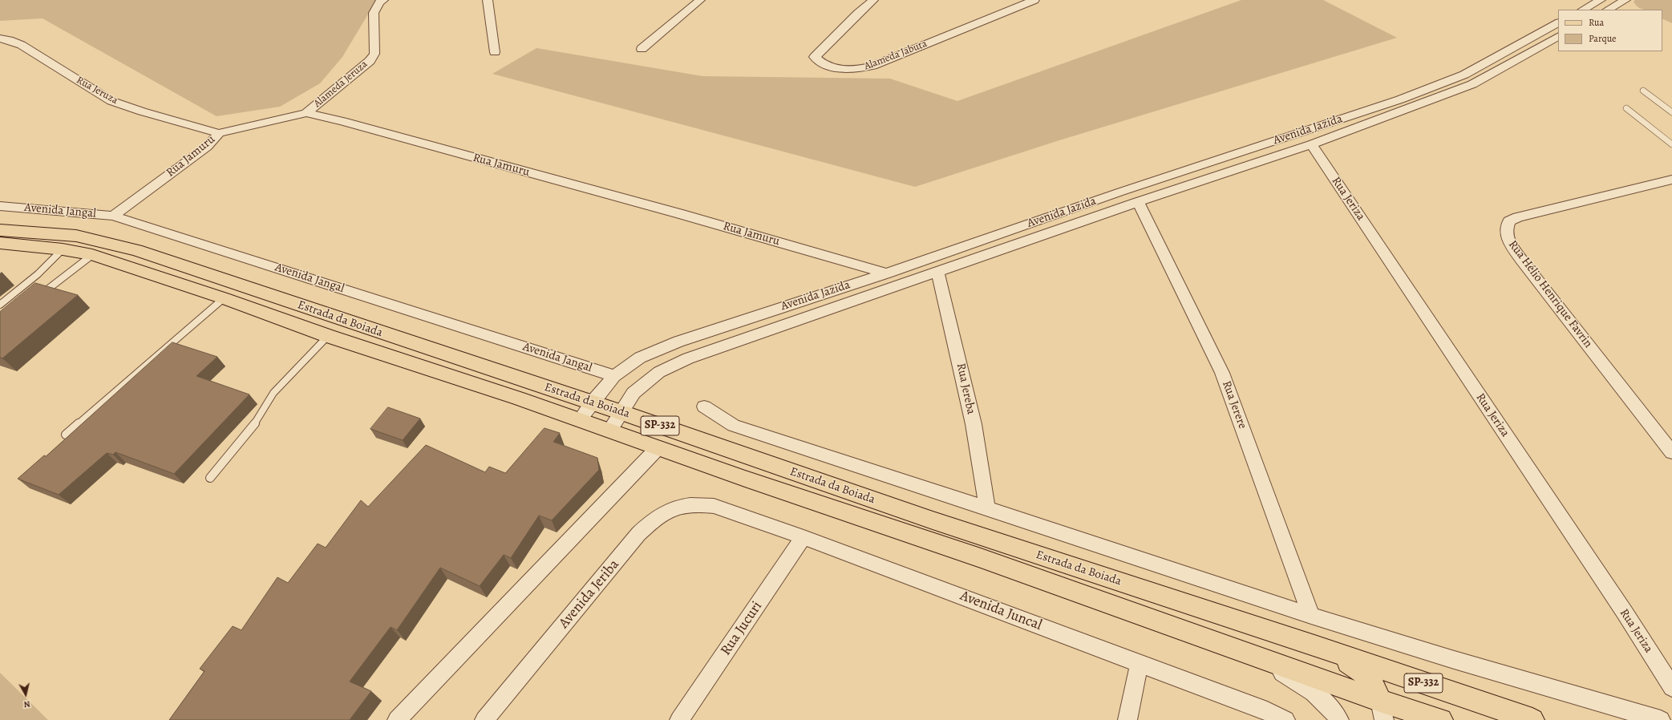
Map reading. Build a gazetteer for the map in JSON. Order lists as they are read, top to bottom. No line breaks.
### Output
{"streets":{"main road":["Estrada da Boiada","SP-332"],"street":["Alameda Jabuta","Alameda Jeruza","Rua Jeruza","Avenida Jazida","Rua Jamuru","Rua Jeriza","Avenida Jangal","Rua Hélio Henrique Favrin","Rua Jereba","Rua Jerere","Avenida Jeriba","Avenida Juncal","Rua Jucuri"]},"crossings":[["Alameda Jeruza","Rua Jamuru"],["Rua Jeruza","Rua Jamuru"],["Avenida Jazida","Rua Jamuru"],["Avenida Jazida","Rua Jeriza"],["Avenida Jazida","Avenida Jangal"],["Avenida Jazida","Estrada da Boiada"],["Avenida Jazida","Rua Jereba"],["Avenida Jazida","Rua Jerere"],["Rua Jamuru","Avenida Jangal"],["Estrada da Boiada","SP-332"],["Avenida Jeriba","Avenida Juncal"],["Avenida Juncal","Rua Jucuri"]],"legend":["Rua","Parque"],"north":"bottom"}
